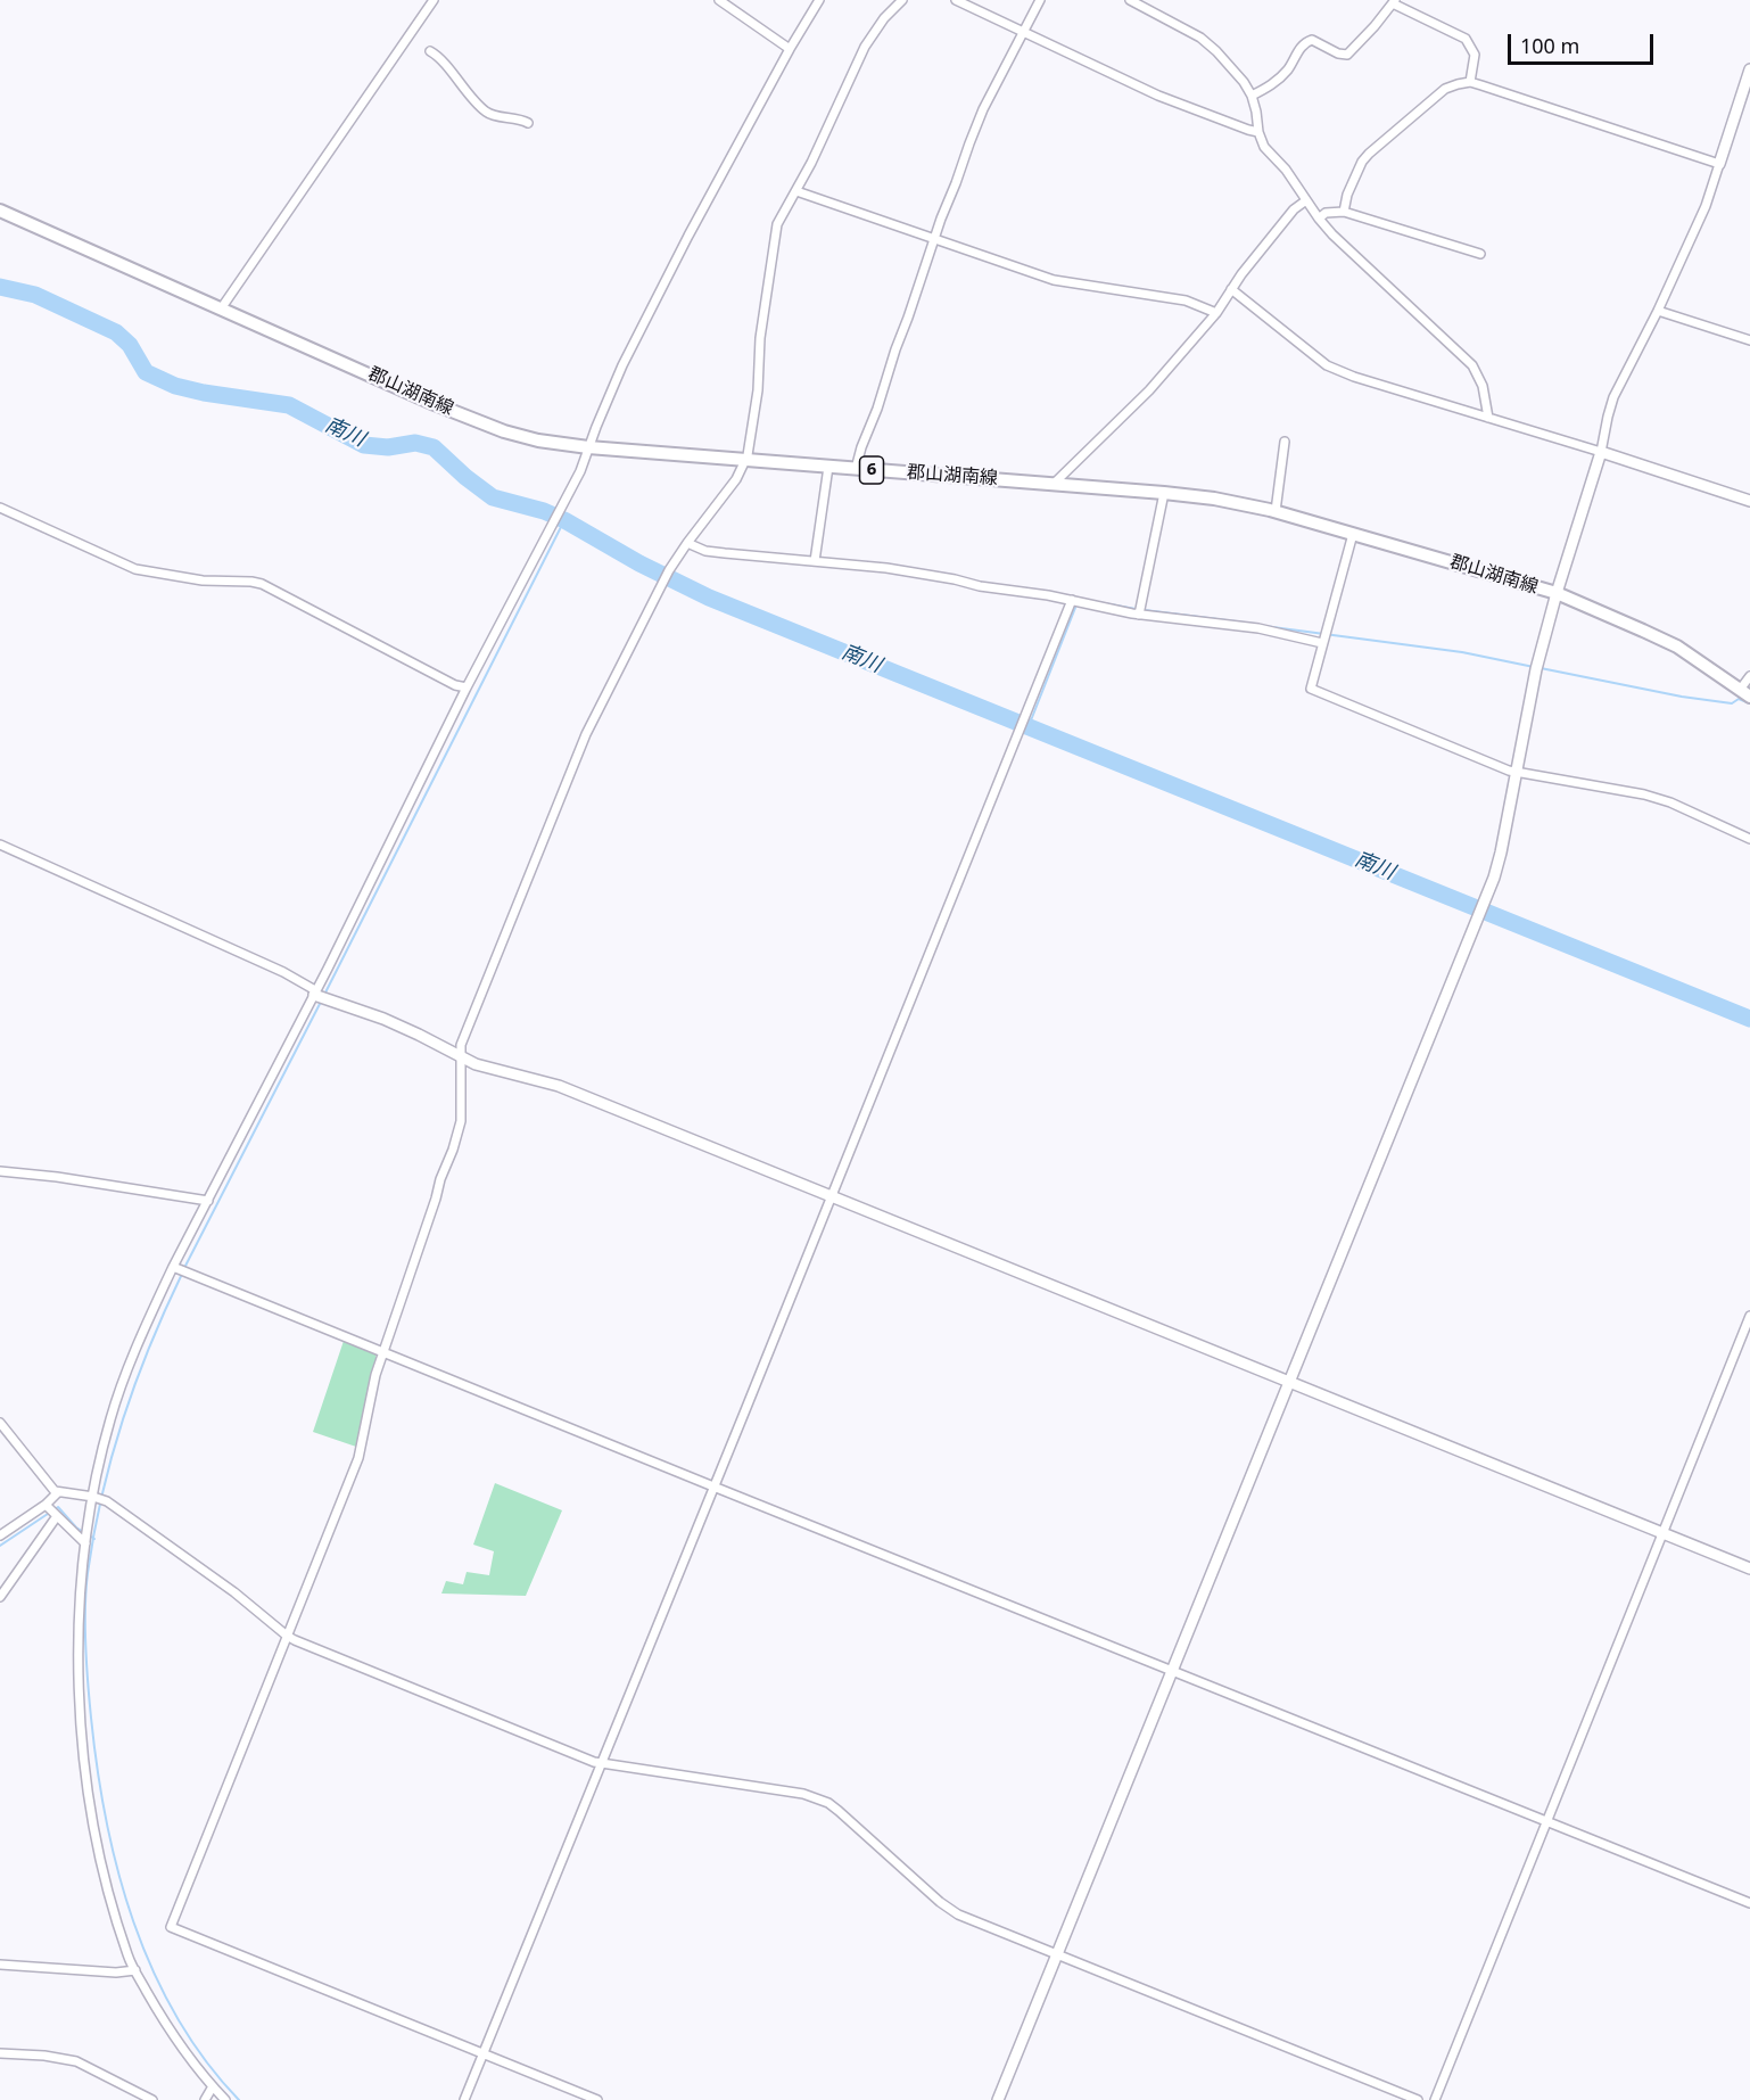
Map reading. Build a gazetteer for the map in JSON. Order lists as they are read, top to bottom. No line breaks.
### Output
{"streets":{"main road":["郡山湖南線","6"]},"water":["南川"],"scale_bar":"100 m"}
